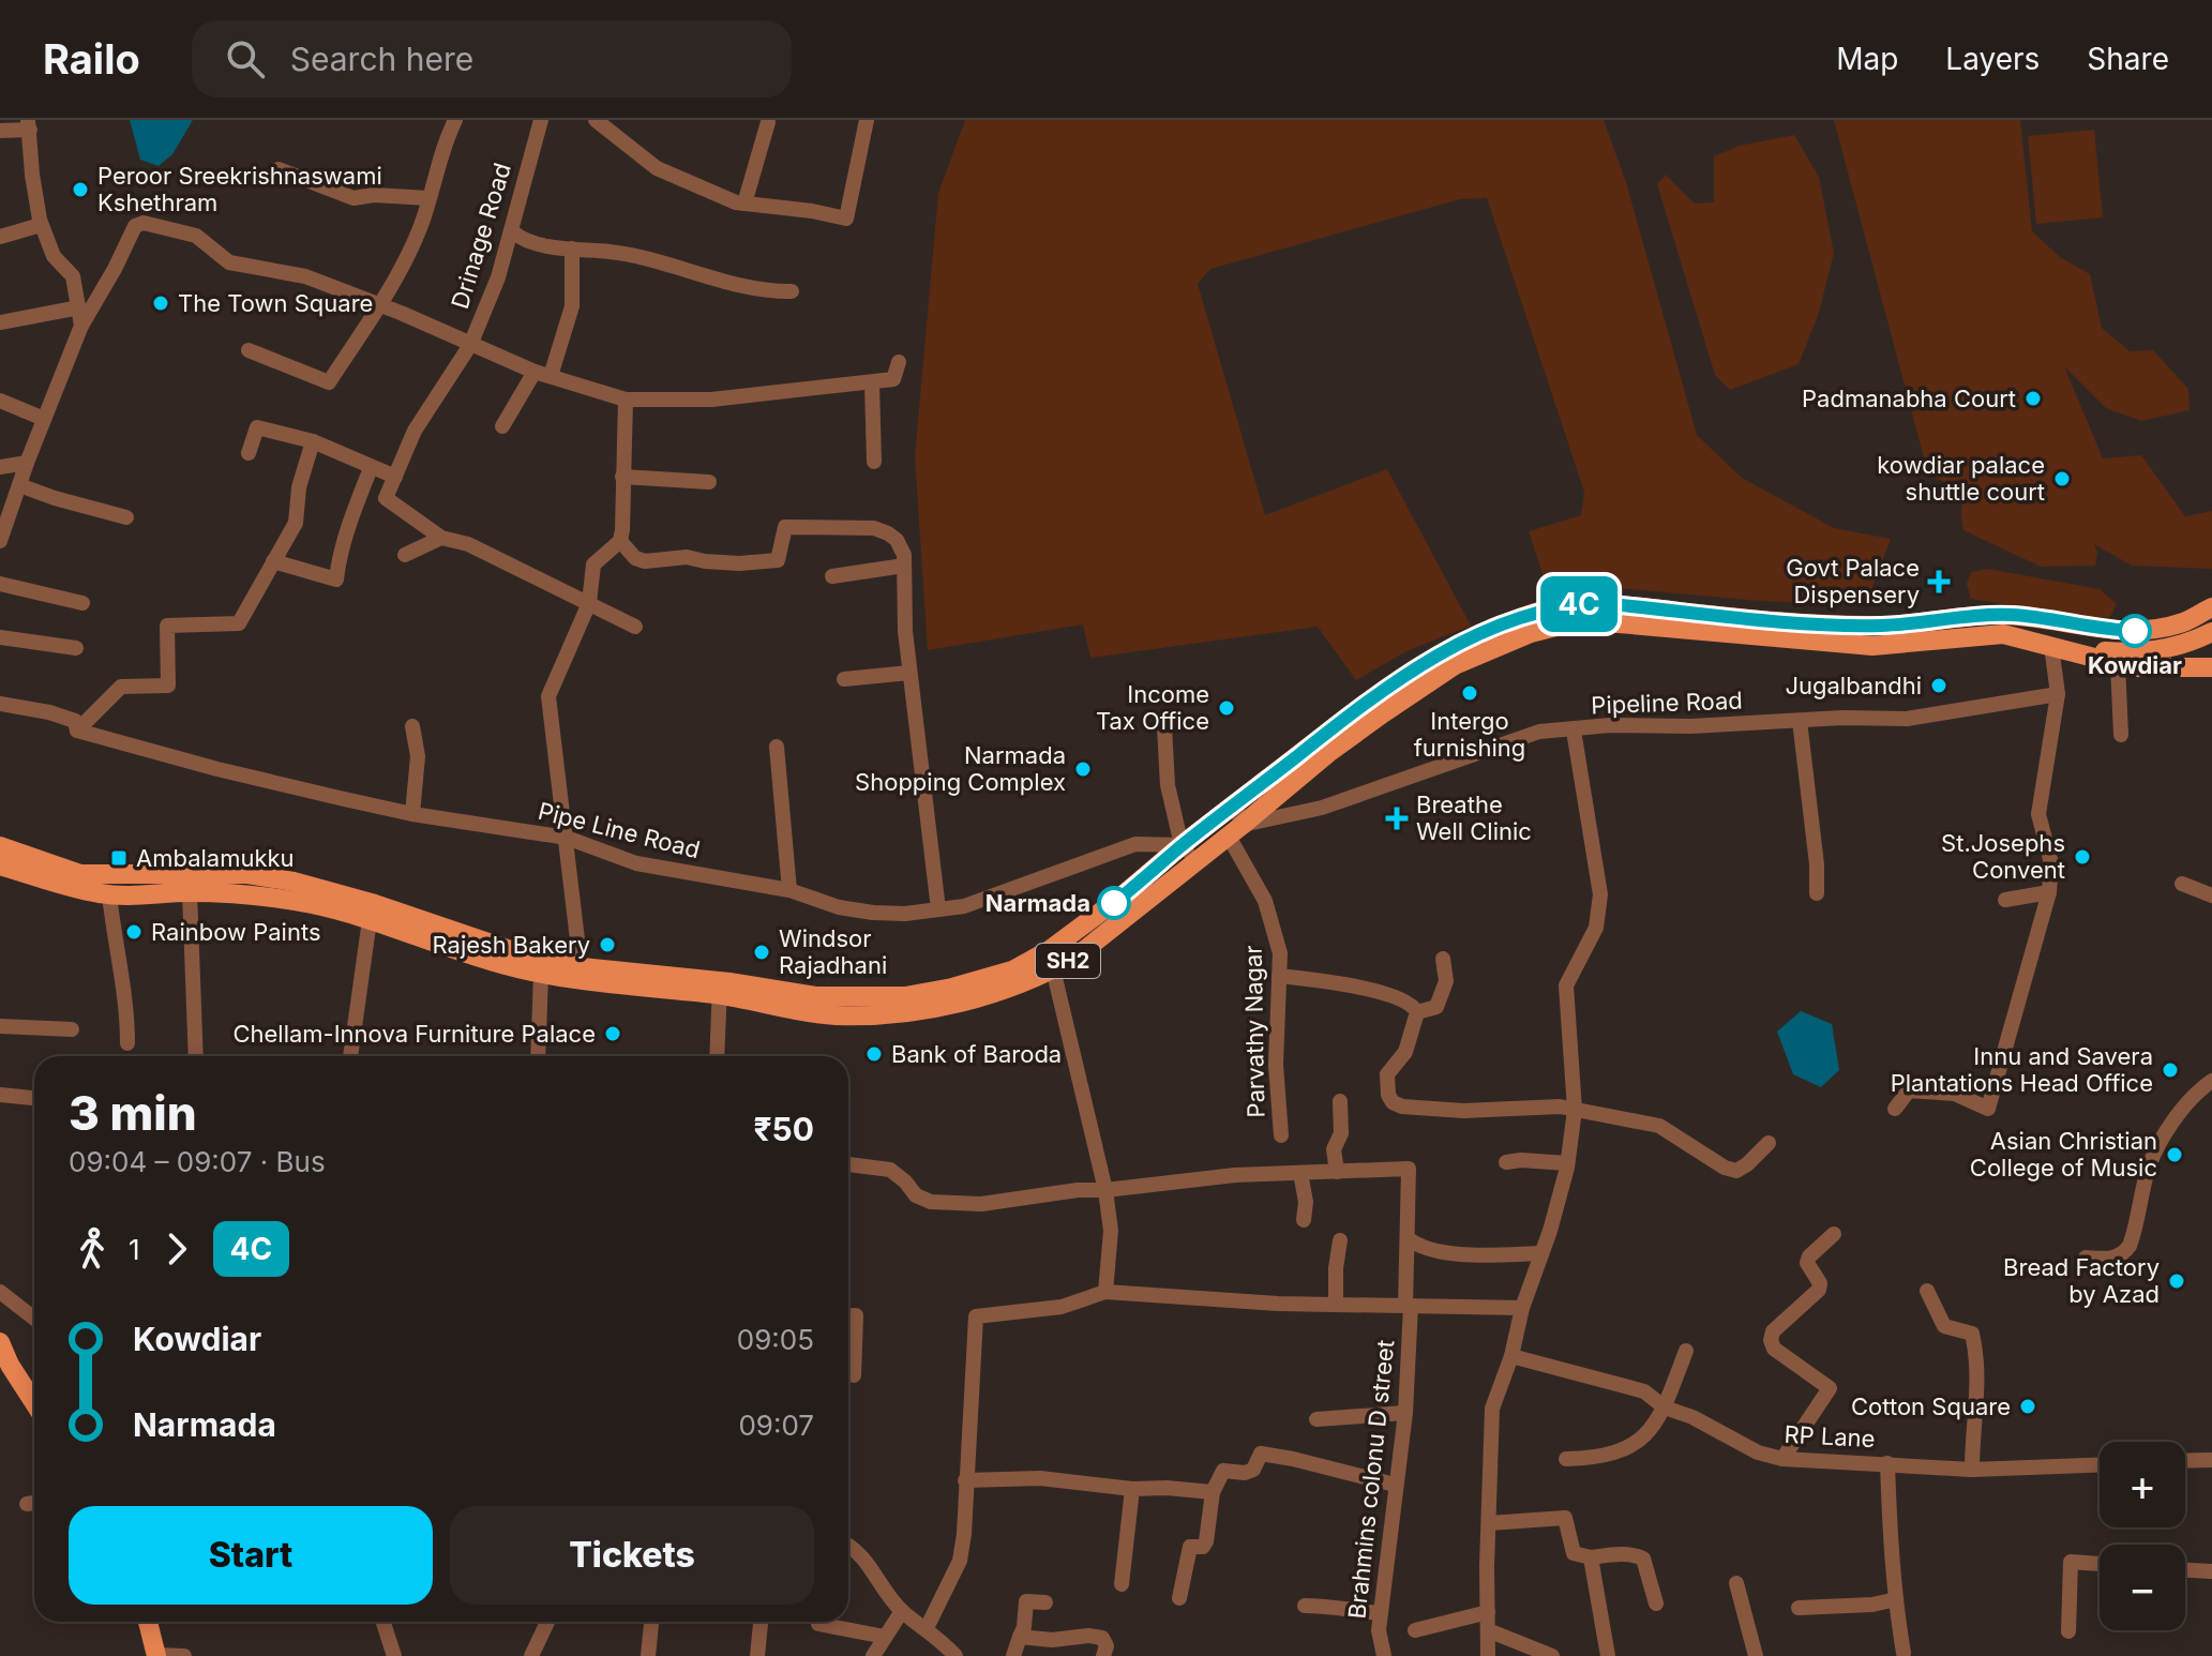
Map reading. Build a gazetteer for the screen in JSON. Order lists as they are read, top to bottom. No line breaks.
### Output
{"streets":{"main road":["SH2"],"street":["Drinage Road","Pipeline Road","Pipe Line Road","Parvathy Nagar","RP Lane","Brahmins colonu D street"]},"crossings":[["Pipeline Road","SH2"],["Pipeline Road","Parvathy Nagar"],["SH2","Parvathy Nagar"]],"places":{"other":["Peroor Sreekrishnaswami Kshethram","The Town Square","Padmanabha Court","kowdiar palace shuttle court","Kowdiar","Jugalbandhi","Intergo furnishing","Income Tax Office","Narmada Shopping Complex","St.Josephs Convent","Narmada","Rainbow Paints","Rajesh Bakery","Windsor Rajadhani","Chellam-Innova Furniture Palace","Bank of Baroda","Innu and Savera Plantations Head Office","Asian Christian College of Music","Bread Factory by Azad","Cotton Square"],"health":["Govt Palace Dispensery","Breathe Well Clinic"],"transit":["Ambalamukku"]},"lines":["bus line 4C"],"page":{"header":"Railo","search":"Search here","nav":["Map","Layers","Share"],"on_map":"4C","heading":["3 min","09:04 – 09:07 · Bus","₹50"],"legs":["1","4C"],"list":[{"name":"Kowdiar","value":"09:05"},{"name":"Narmada","value":"09:07"}],"map_buttons":["+","−"],"buttons":["Start","Tickets"]}}
